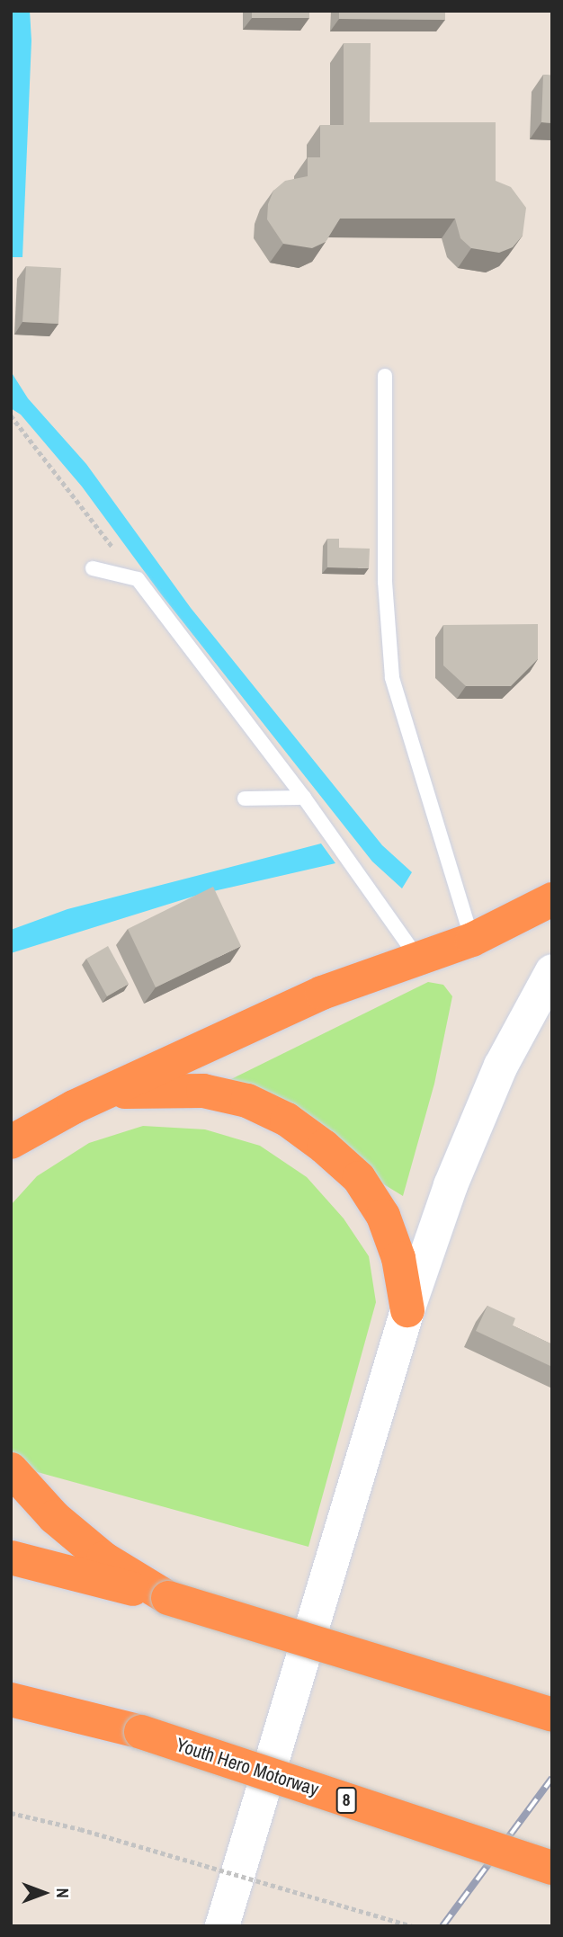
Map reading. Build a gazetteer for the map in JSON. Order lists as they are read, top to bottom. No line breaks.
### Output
{"streets":{"highway":["Youth Hero Motorway","8"]},"north":"right"}
